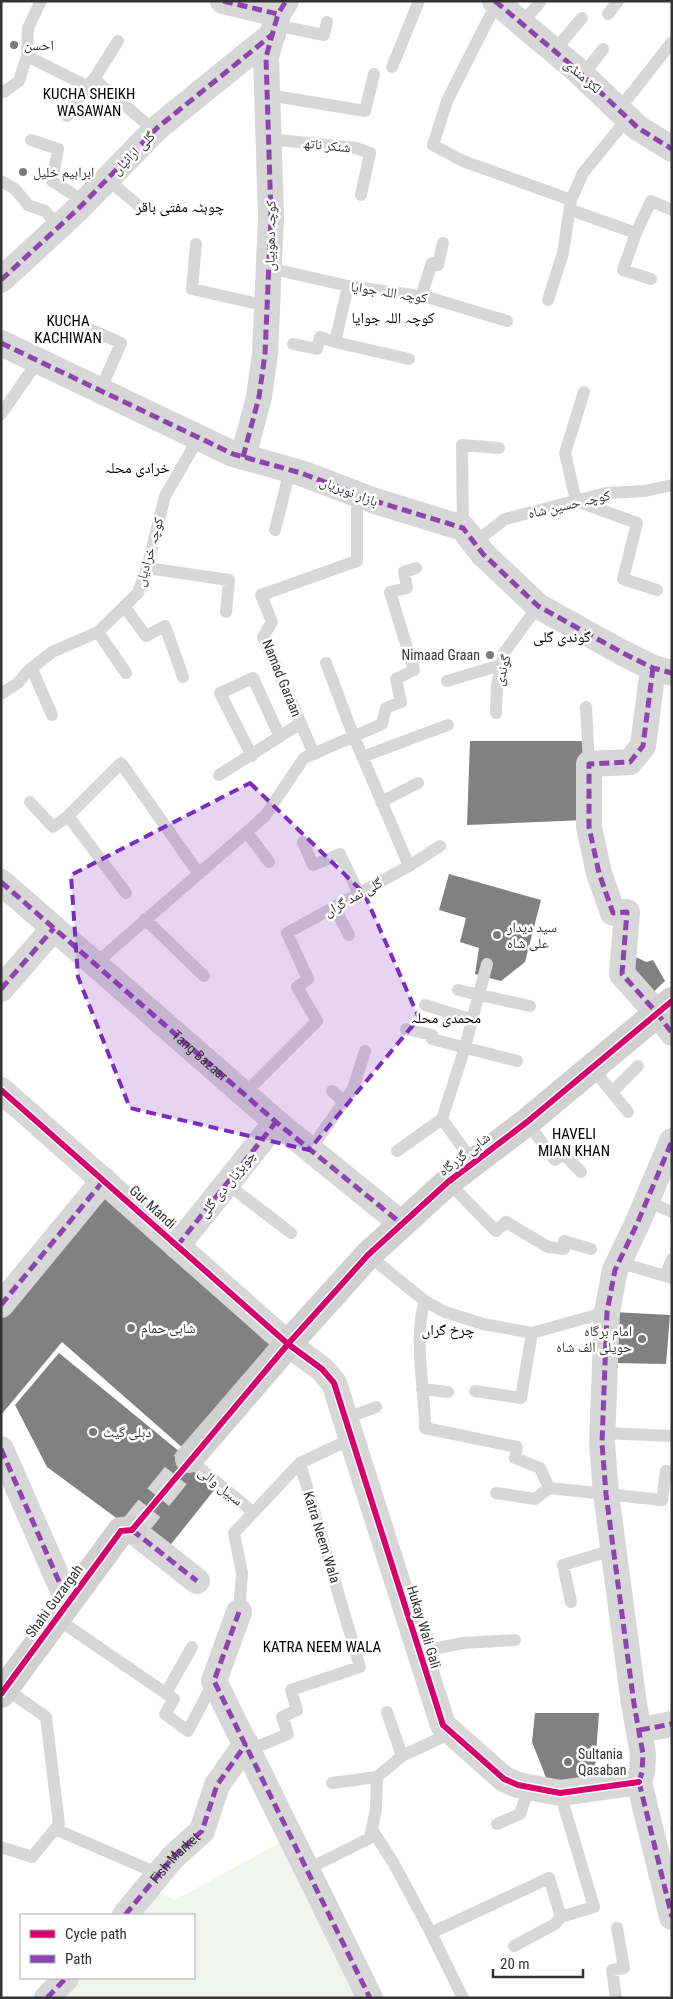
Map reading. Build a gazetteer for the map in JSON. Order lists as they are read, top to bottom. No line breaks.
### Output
{"streets":{"street":["لکڑ منڈی","گلی ارائیاں","کوچہ دھوبیاں","بازار نوہریاں","Tang Bazaar","شاہی گزرگاہ","چوہڑیاں دی گلی","Gur Mandi","Shahi Guzargah","Hukay Wali Gali","Fish Market"],"lane":["شنکر ناتھ","کوچہ اللہ جوایا","کوچہ حسین شاہ","کوچہ خرادیاں","گوندی","Namad Garaan","گلی نمد گراں","سبیل والی","Katra Neem Wala"]},"crossings":[["شنکر ناتھ","کوچہ دھوبیاں"],["گلی ارائیاں","کوچہ دھوبیاں"],["کوچہ دھوبیاں","کوچہ اللہ جوایا"],["کوچہ دھوبیاں","بازار نوہریاں"],["بازار نوہریاں","کوچہ حسین شاہ"],["بازار نوہریاں","کوچہ خرادیاں"],["بازار نوہریاں","گوندی"],["بازار نوہریاں","Namad Garaan"],["گلی نمد گراں","Tang Bazaar"],["Tang Bazaar","شاہی گزرگاہ"],["Tang Bazaar","چوہڑیاں دی گلی"],["شاہی گزرگاہ","Gur Mandi"],["شاہی گزرگاہ","Hukay Wali Gali"],["چوہڑیاں دی گلی","Gur Mandi"],["Gur Mandi","Hukay Wali Gali"],["Katra Neem Wala","Fish Market"]],"districts":["KUCHA SHEIKH WASAWAN","چوہٹہ مفتی باقر","کوچہ اللہ جوایا","KUCHA KACHIWAN","خرادی محلہ","گوندی گلی","محمدی محلہ","HAVELI MIAN KHAN","چرخ گراں","KATRA NEEM WALA"],"places":["احسن","ابراہیم خلیل","Nimaad Graan","سید دیدار علی شاہ","شاہی حمام","امام برگاہ حویلی الف شاہ","دہلی گیٹ","Sultania Qasaban"],"legend":["Cycle path","Path"],"scale_bar":"20 m"}
